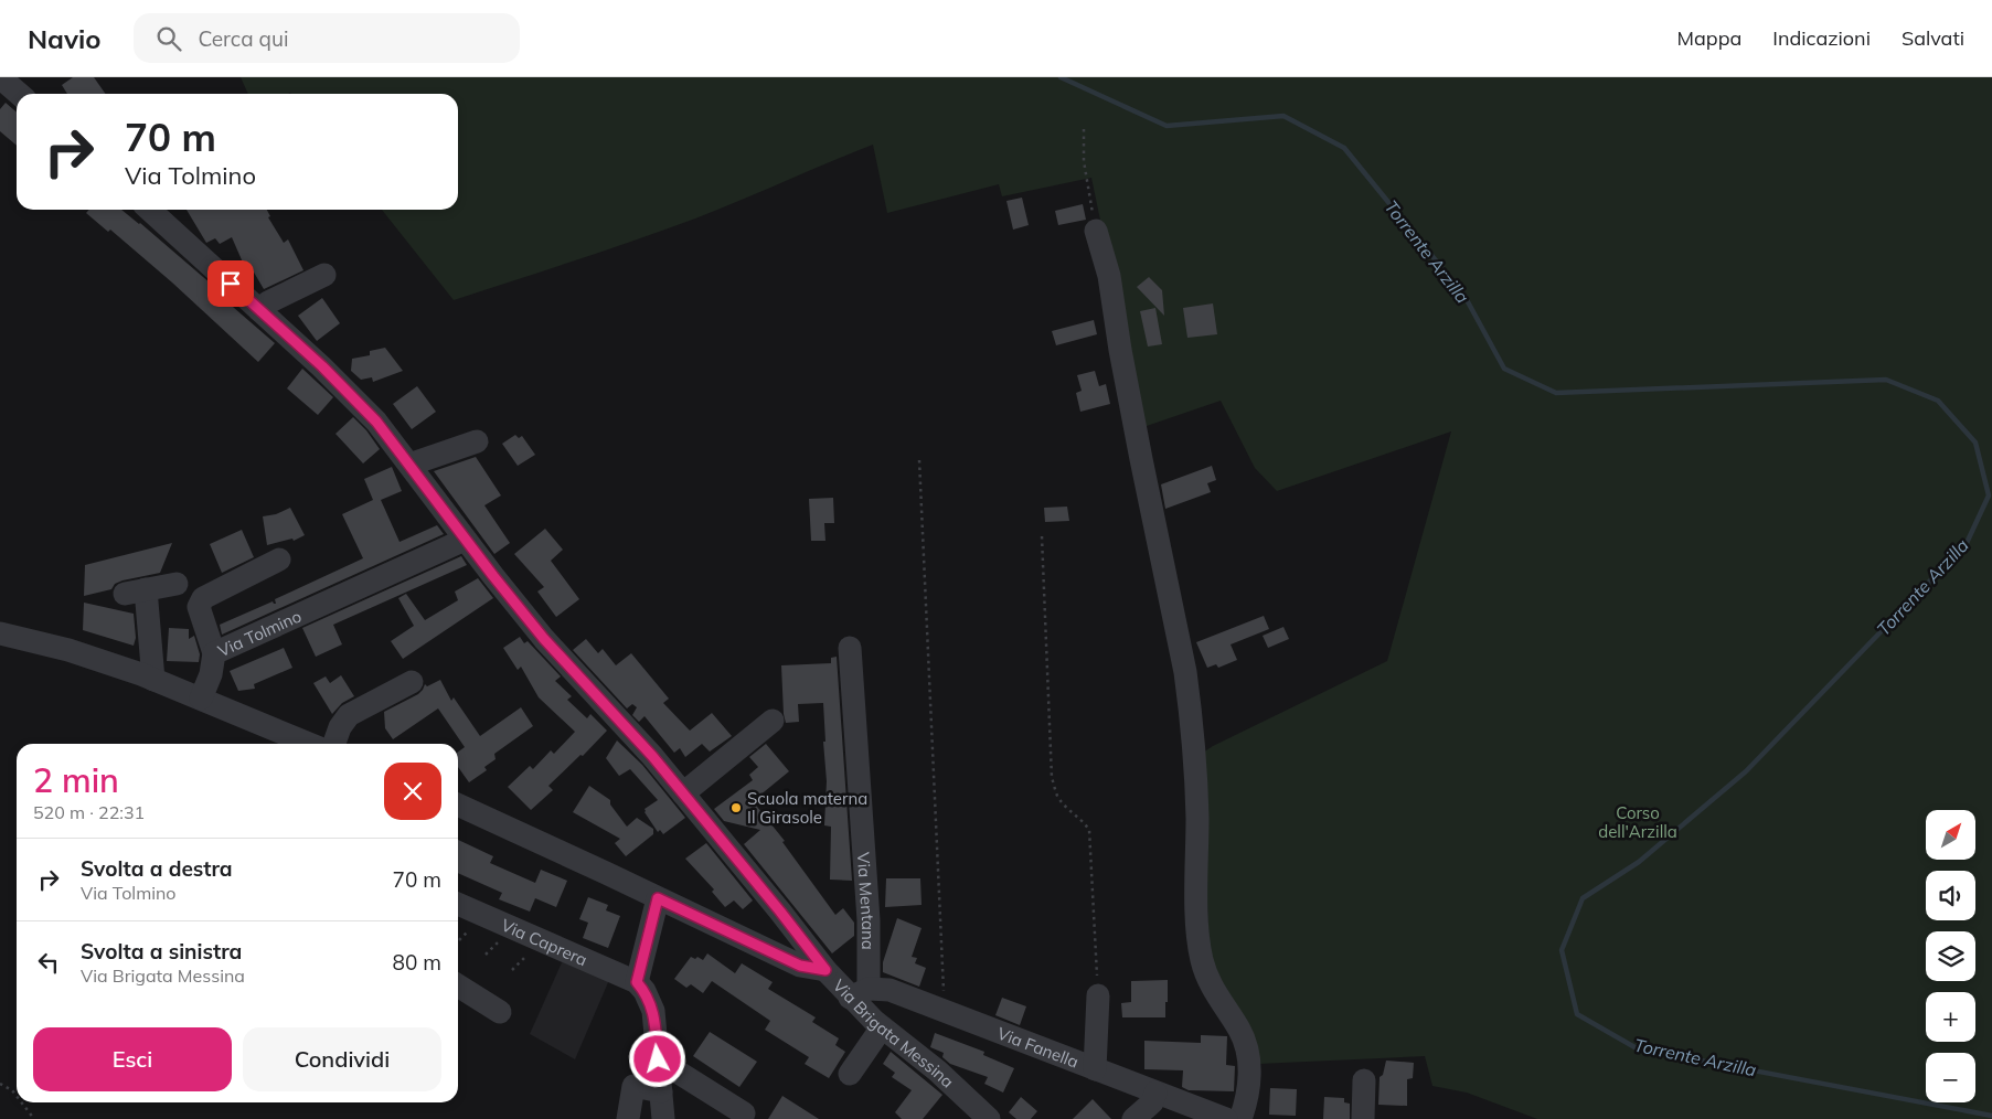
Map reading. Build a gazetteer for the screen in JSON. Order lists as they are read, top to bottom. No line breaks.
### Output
{"streets":{"street":["Via Tolmino","Via Mentana","Via Caprera","Via Brigata Messina","Via Fanella"]},"crossings":[["Via Tolmino","Via Brigata Messina"],["Via Mentana","Via Brigata Messina"],["Via Mentana","Via Fanella"],["Via Brigata Messina","Via Fanella"]],"water":["Torrente Arzilla"],"parks":["Corso dell'Arzilla"],"places":["Scuola materna Il Girasole"],"north":"top right","page":{"header":"Navio","search":"Cerca qui","nav":["Mappa","Indicazioni","Salvati"],"turn":["70 m","Via Tolmino"],"heading":["2 min","520 m · 22:31"],"map_buttons":["+","−"],"list":[{"name":"Svolta a destra","note":"Via Tolmino","value":"70 m"},{"name":"Svolta a sinistra","note":"Via Brigata Messina","value":"80 m"}],"buttons":["Esci","Condividi"]}}
